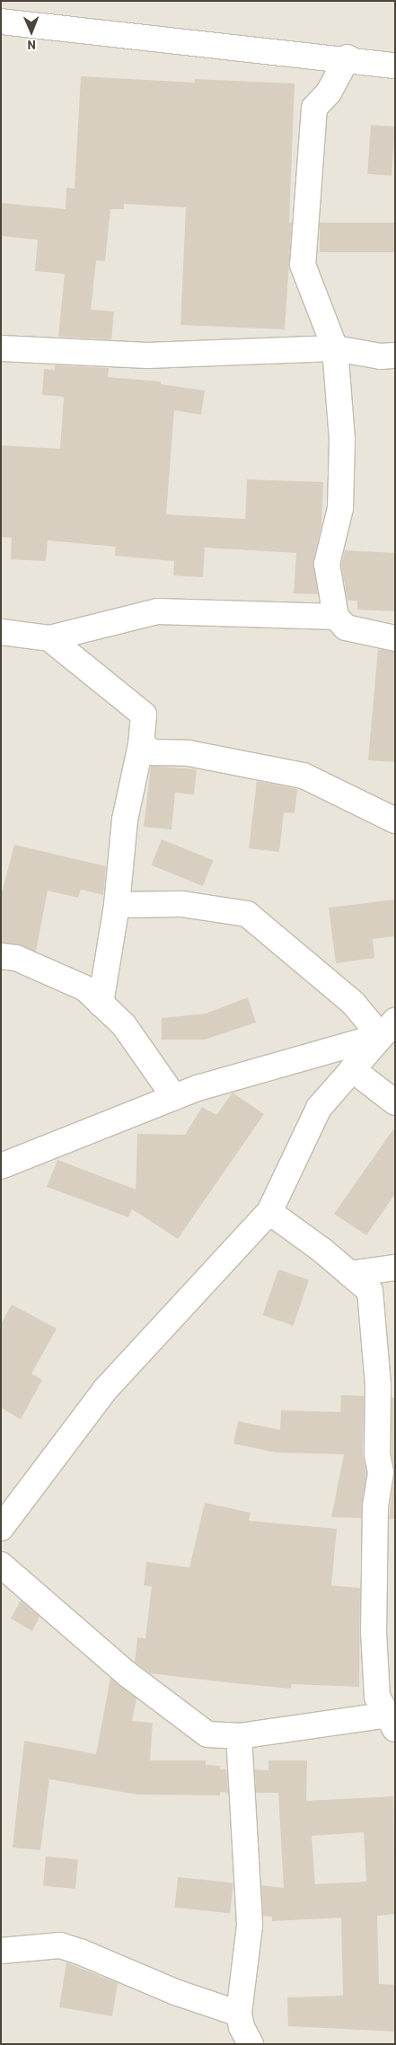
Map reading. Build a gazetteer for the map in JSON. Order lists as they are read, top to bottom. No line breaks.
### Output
{"north":"bottom"}
